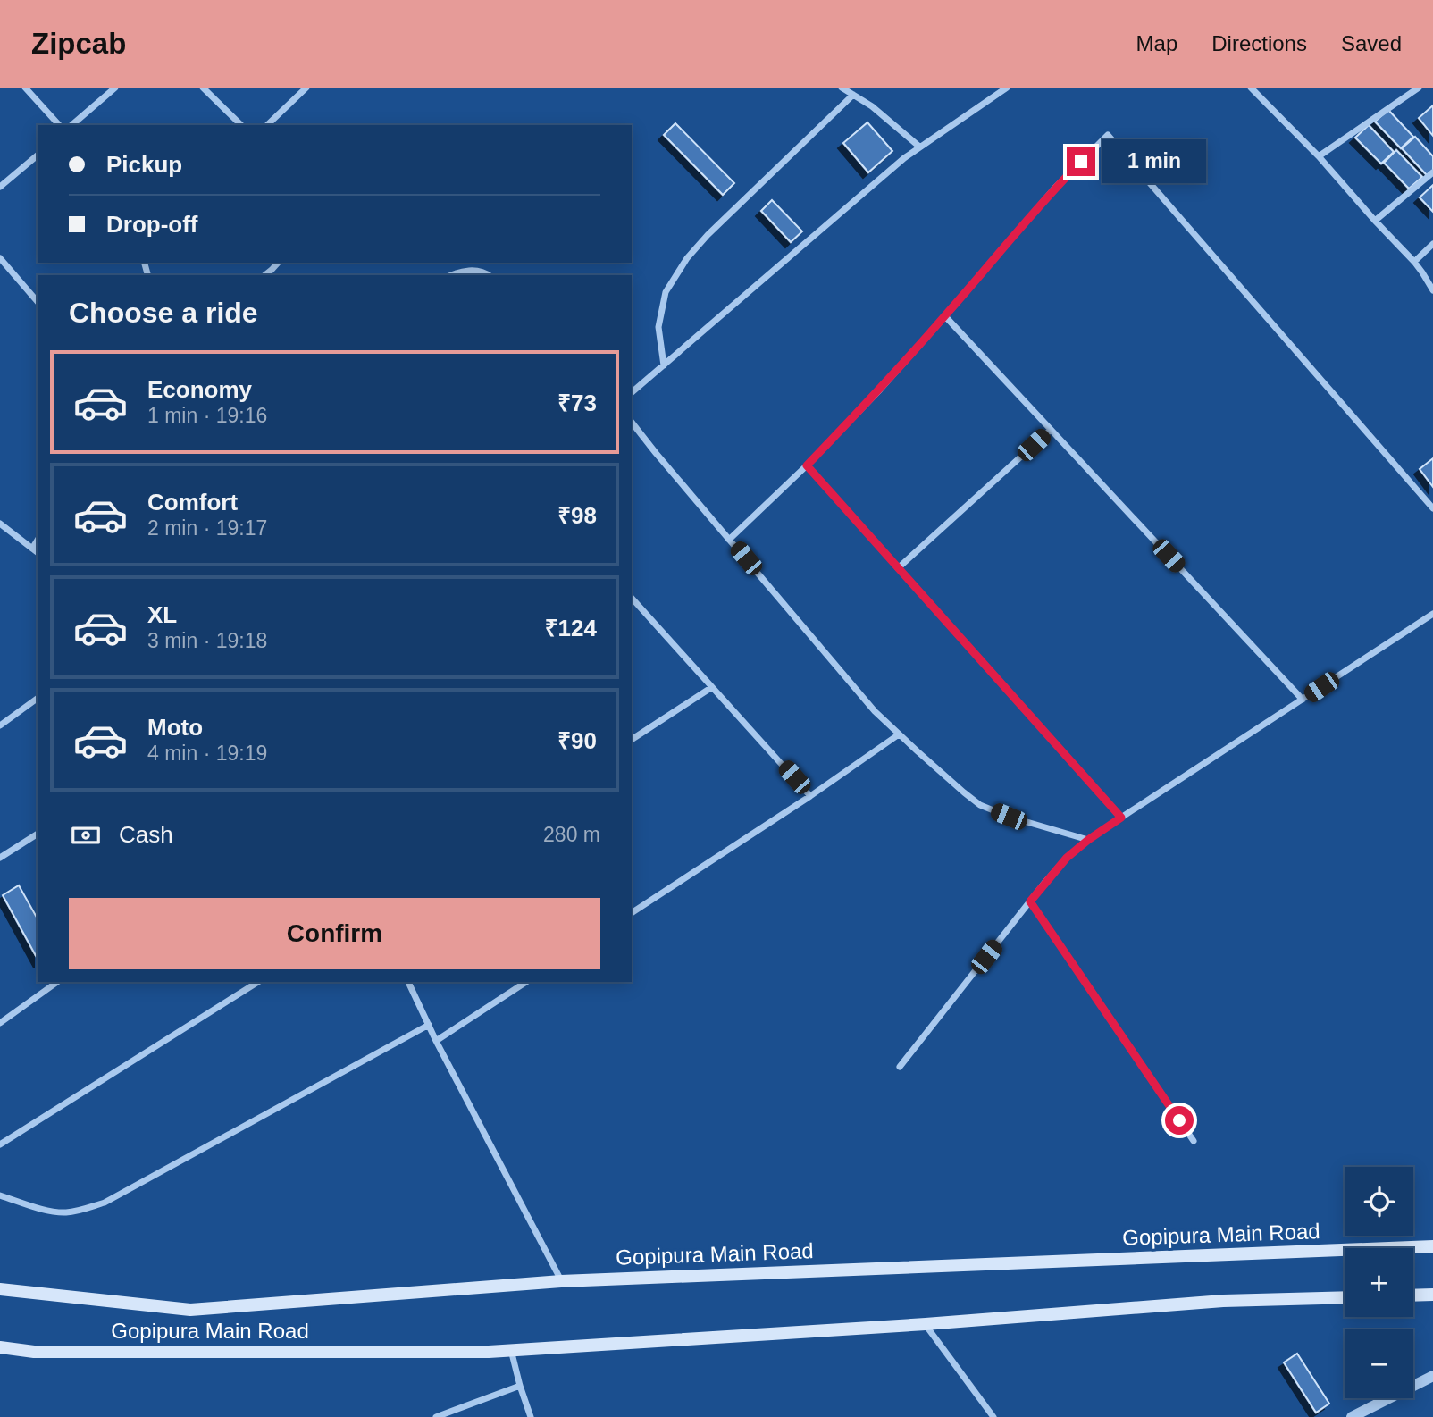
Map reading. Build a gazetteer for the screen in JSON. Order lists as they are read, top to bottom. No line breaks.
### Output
{"streets":{"main road":["Gopipura Main Road"]},"page":{"header":"Zipcab","nav":["Map","Directions","Saved"],"banner":["Pickup","Drop-off"],"bubble":"1 min","heading":"Choose a ride","list":[{"name":"Economy","note":"1 min · 19:16","value":"₹73"},{"name":"Comfort","note":"2 min · 19:17","value":"₹98"},{"name":"XL","note":"3 min · 19:18","value":"₹124"},{"name":"Moto","note":"4 min · 19:19","value":"₹90"}],"pay":["Cash","280 m"],"buttons":"Confirm","map_buttons":["+","−"]}}
